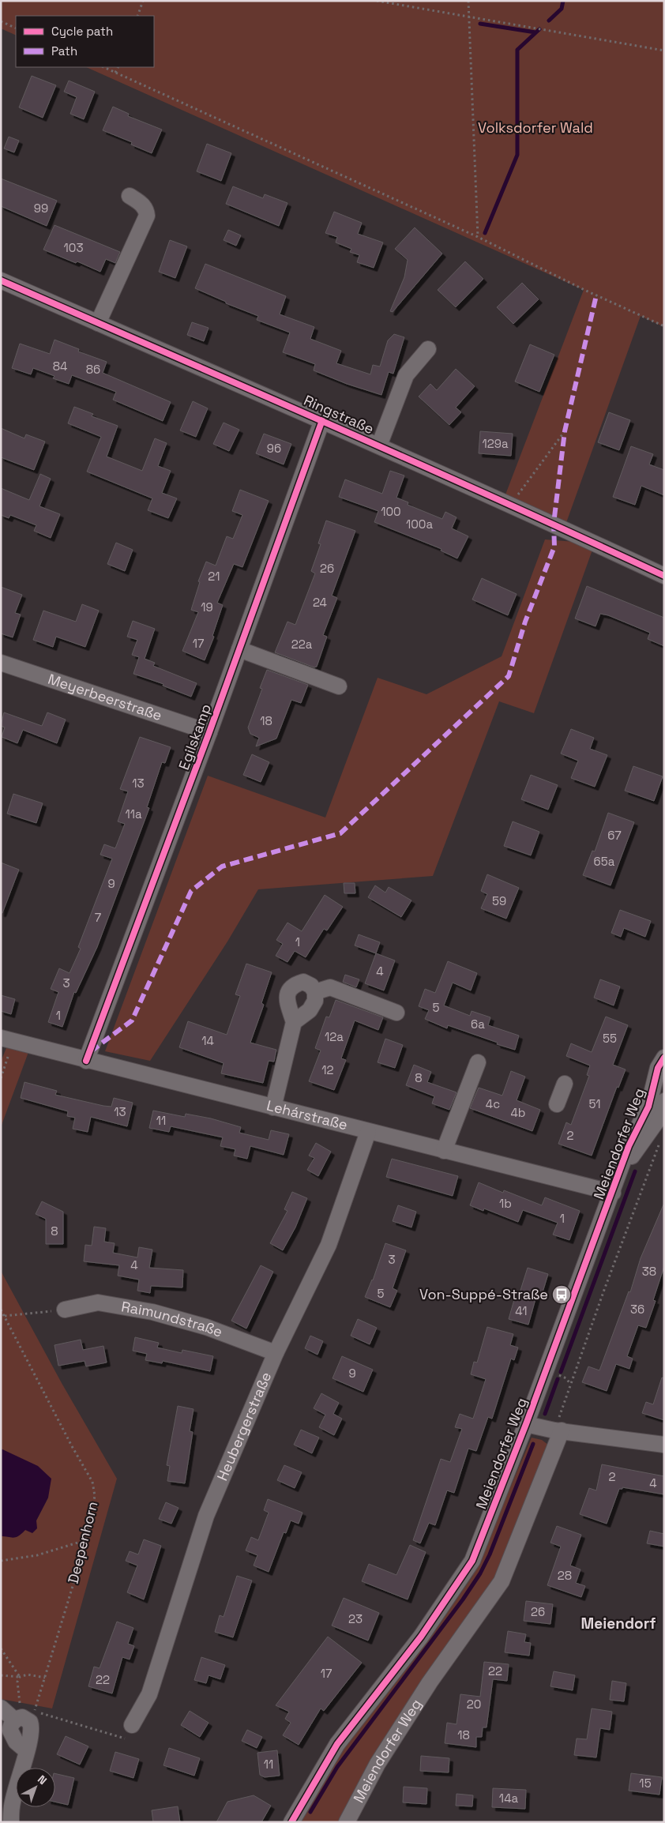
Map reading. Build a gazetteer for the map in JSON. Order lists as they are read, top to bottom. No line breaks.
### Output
{"streets":{"street":["Ringstraße","Meyerbeerstraße","Egilskamp","Lehárstraße","Meiendorfer Weg","Raimundstraße","Heubergerstraße"],"path":["Deepenhorn"]},"crossings":[["Ringstraße","Egilskamp"],["Meyerbeerstraße","Egilskamp"],["Egilskamp","Lehárstraße"],["Lehárstraße","Meiendorfer Weg"],["Lehárstraße","Heubergerstraße"],["Raimundstraße","Heubergerstraße"]],"districts":["Meiendorf"],"parks":["Volksdorfer Wald"],"places":{"bus stop":["Von-Suppé-Straße"]},"house_numbers":["99","103","84","86","129a","96","100","100a","26","21","24","19","17","22a","18","13","11a","67","65a","9","59","7","1","4","3","5","1","6a","12a","55","14","12","8","4c","51","13","4b","11","2","1b","1","8","3","4","38","5","36","41","9","2","4","28","26","23","22","17","22","20","18","11","15","14a"],"legend":["Cycle path","Path"],"north":"top right"}
